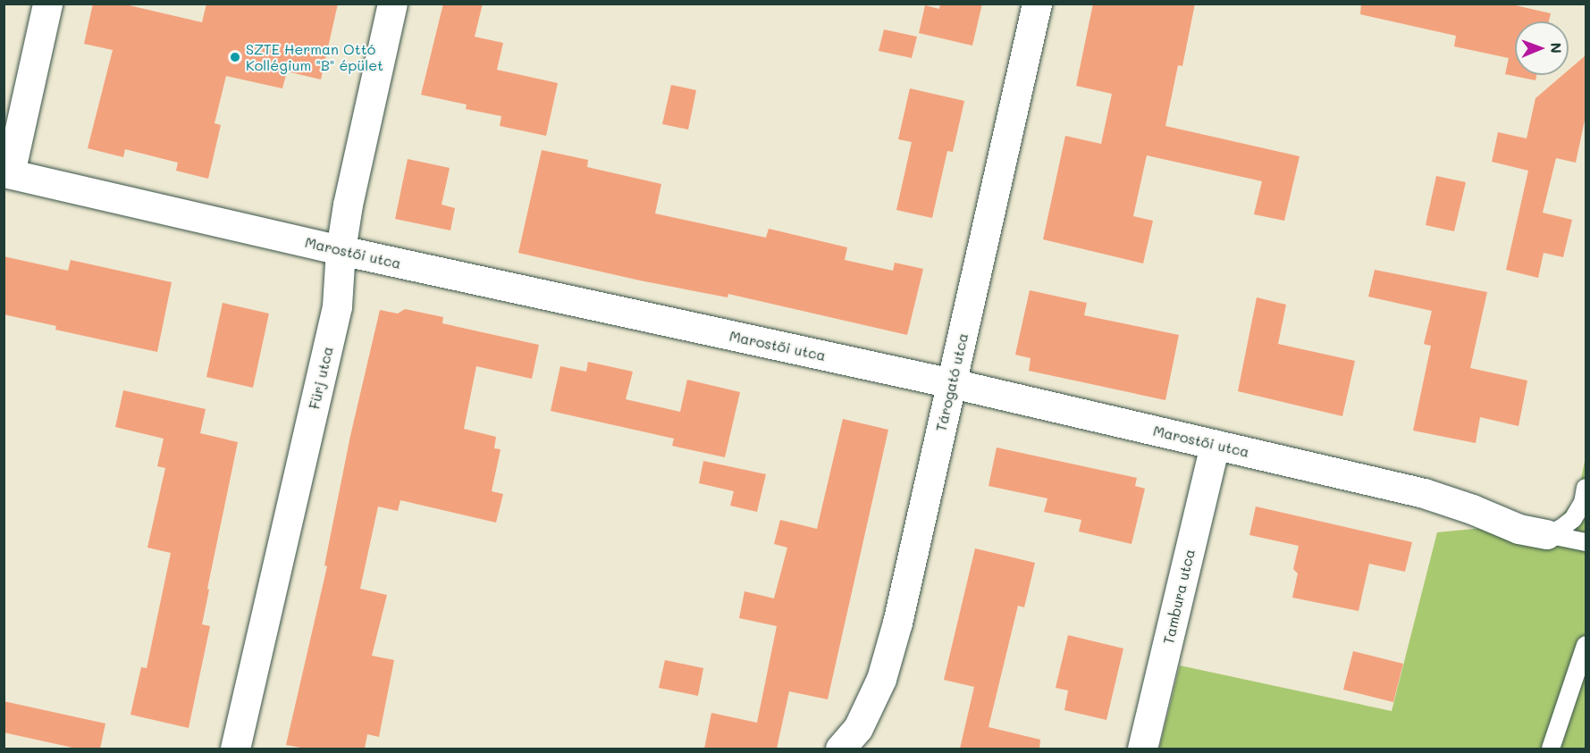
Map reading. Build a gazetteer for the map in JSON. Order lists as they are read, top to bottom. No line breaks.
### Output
{"streets":{"street":["Marostői utca","Fürj utca","Tárogató utca","Tambura utca"]},"crossings":[["Marostői utca","Fürj utca"],["Marostői utca","Tárogató utca"],["Marostői utca","Tambura utca"]],"places":["SZTE Herman Ottó Kollégium \"B\" épület"],"north":"right"}
